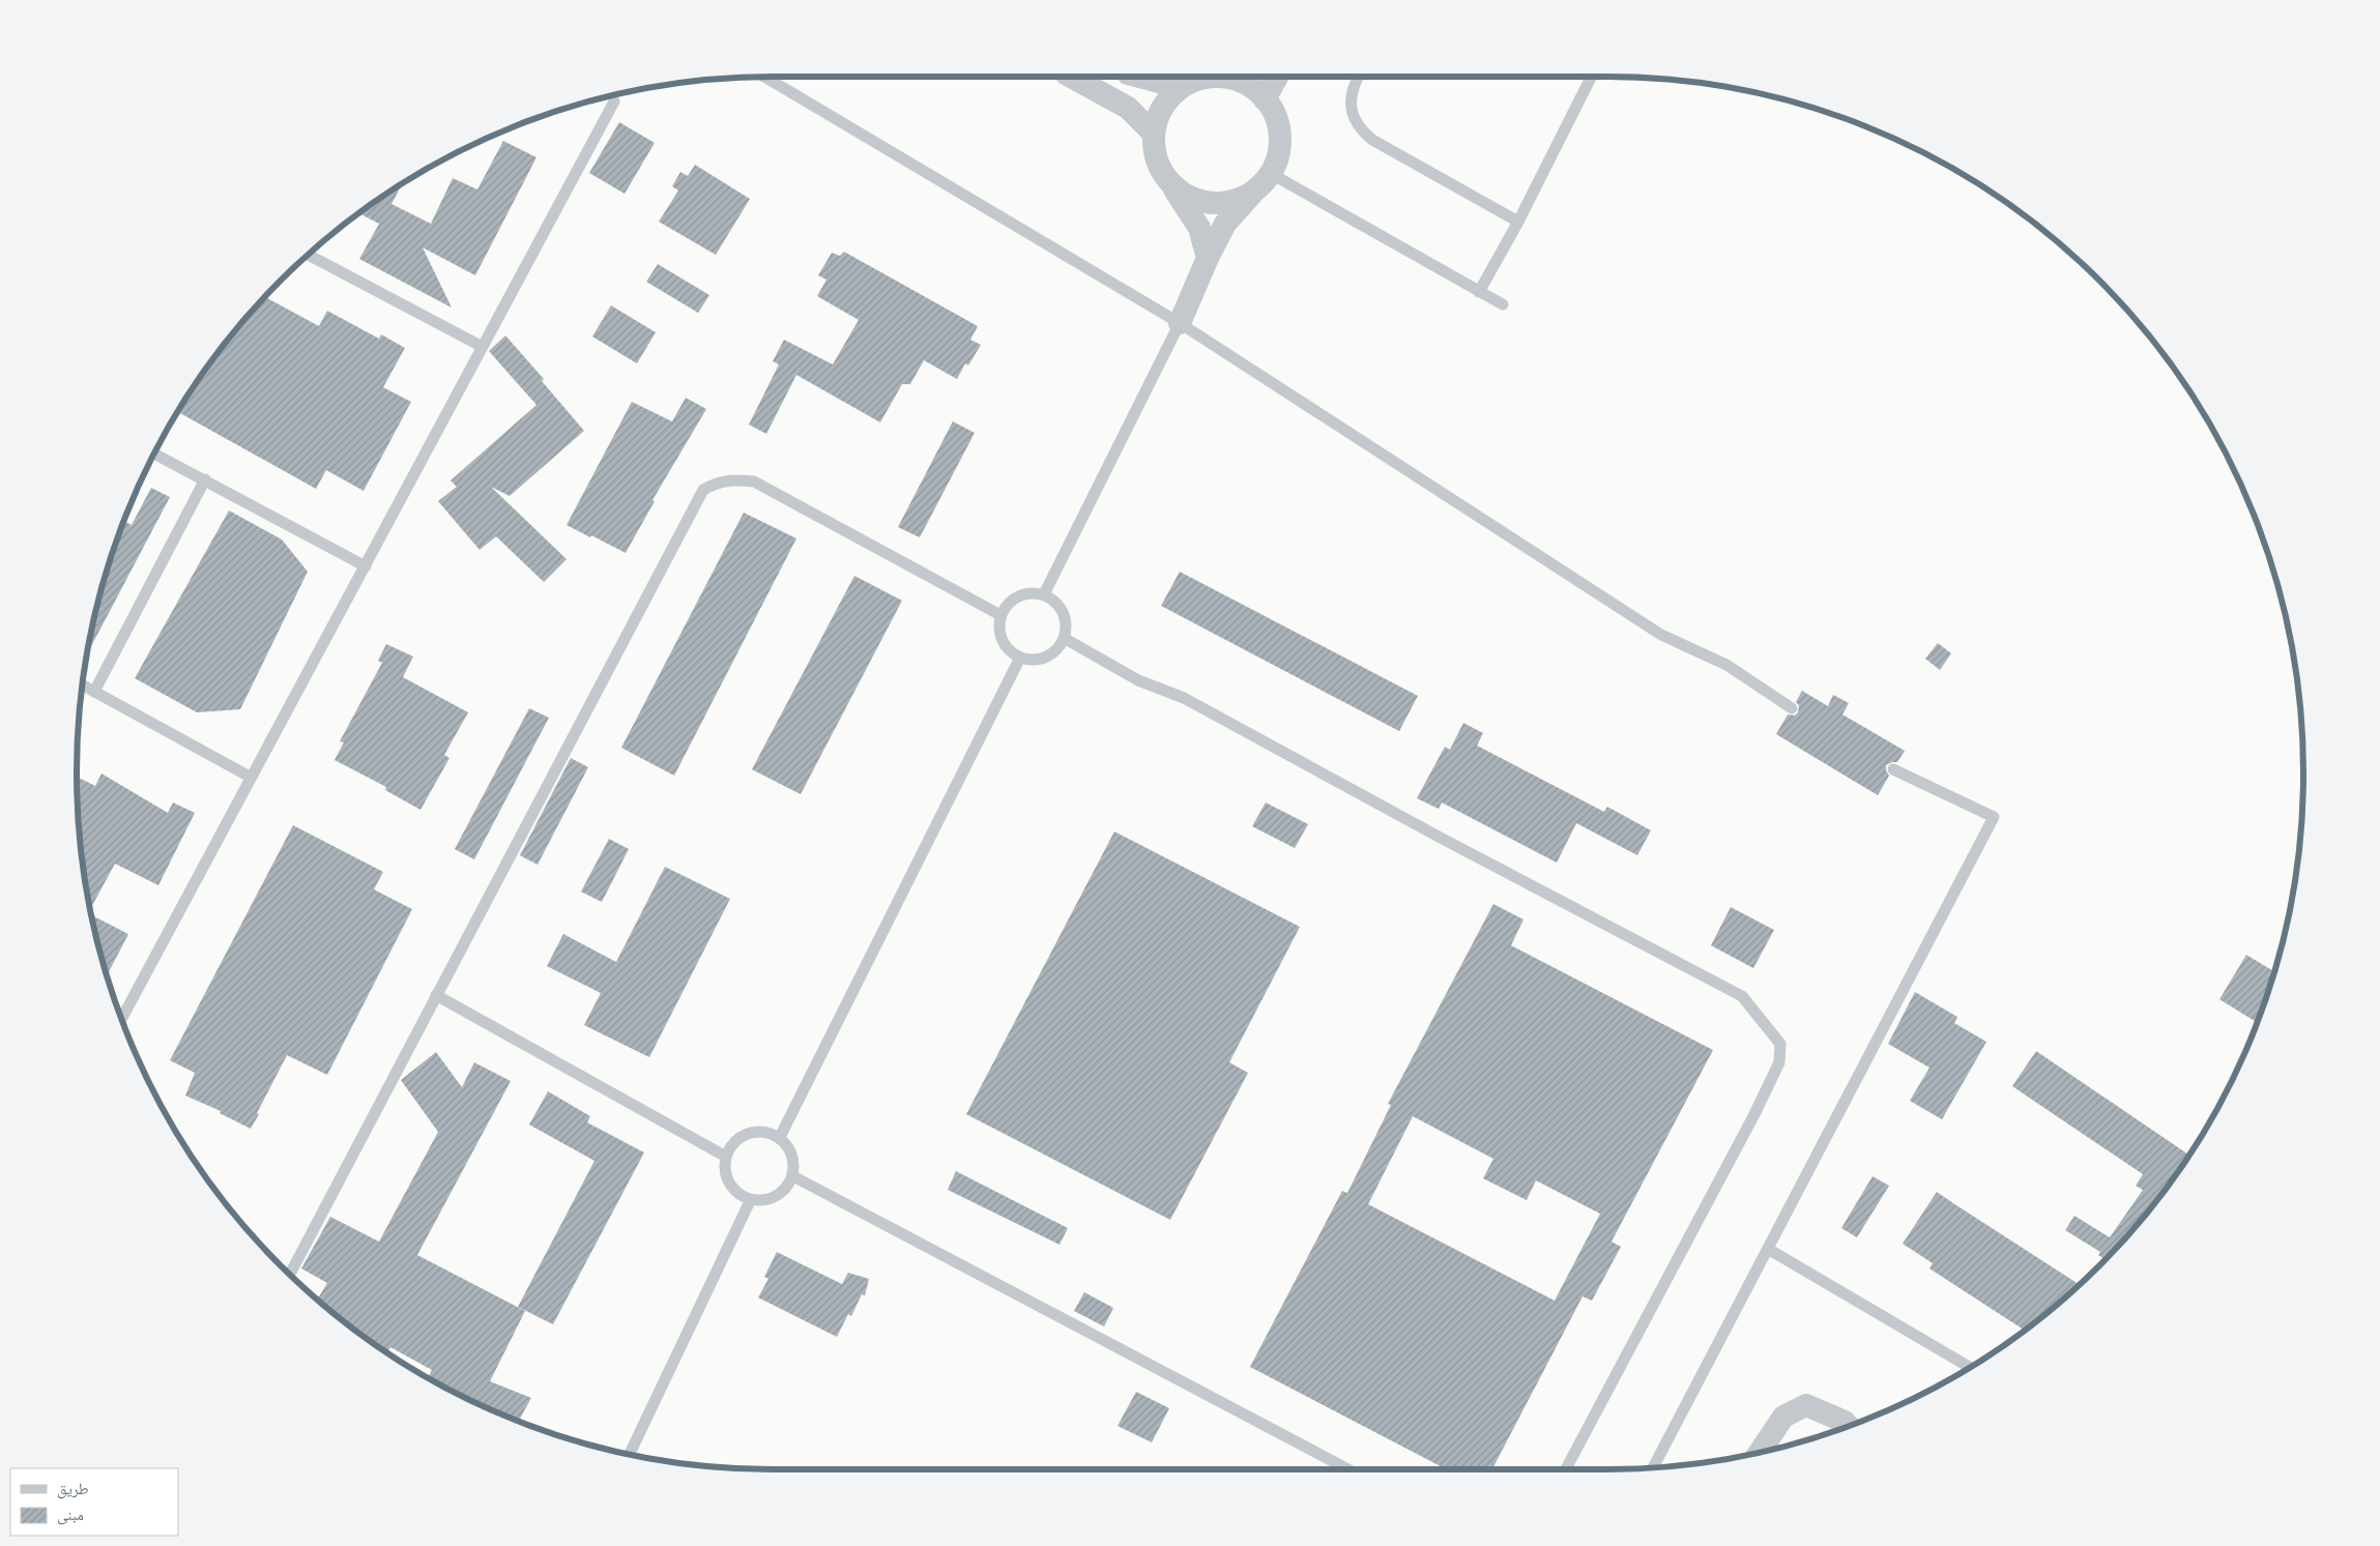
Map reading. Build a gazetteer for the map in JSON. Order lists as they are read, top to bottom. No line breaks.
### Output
{"legend":["طريق","مبنى"]}
